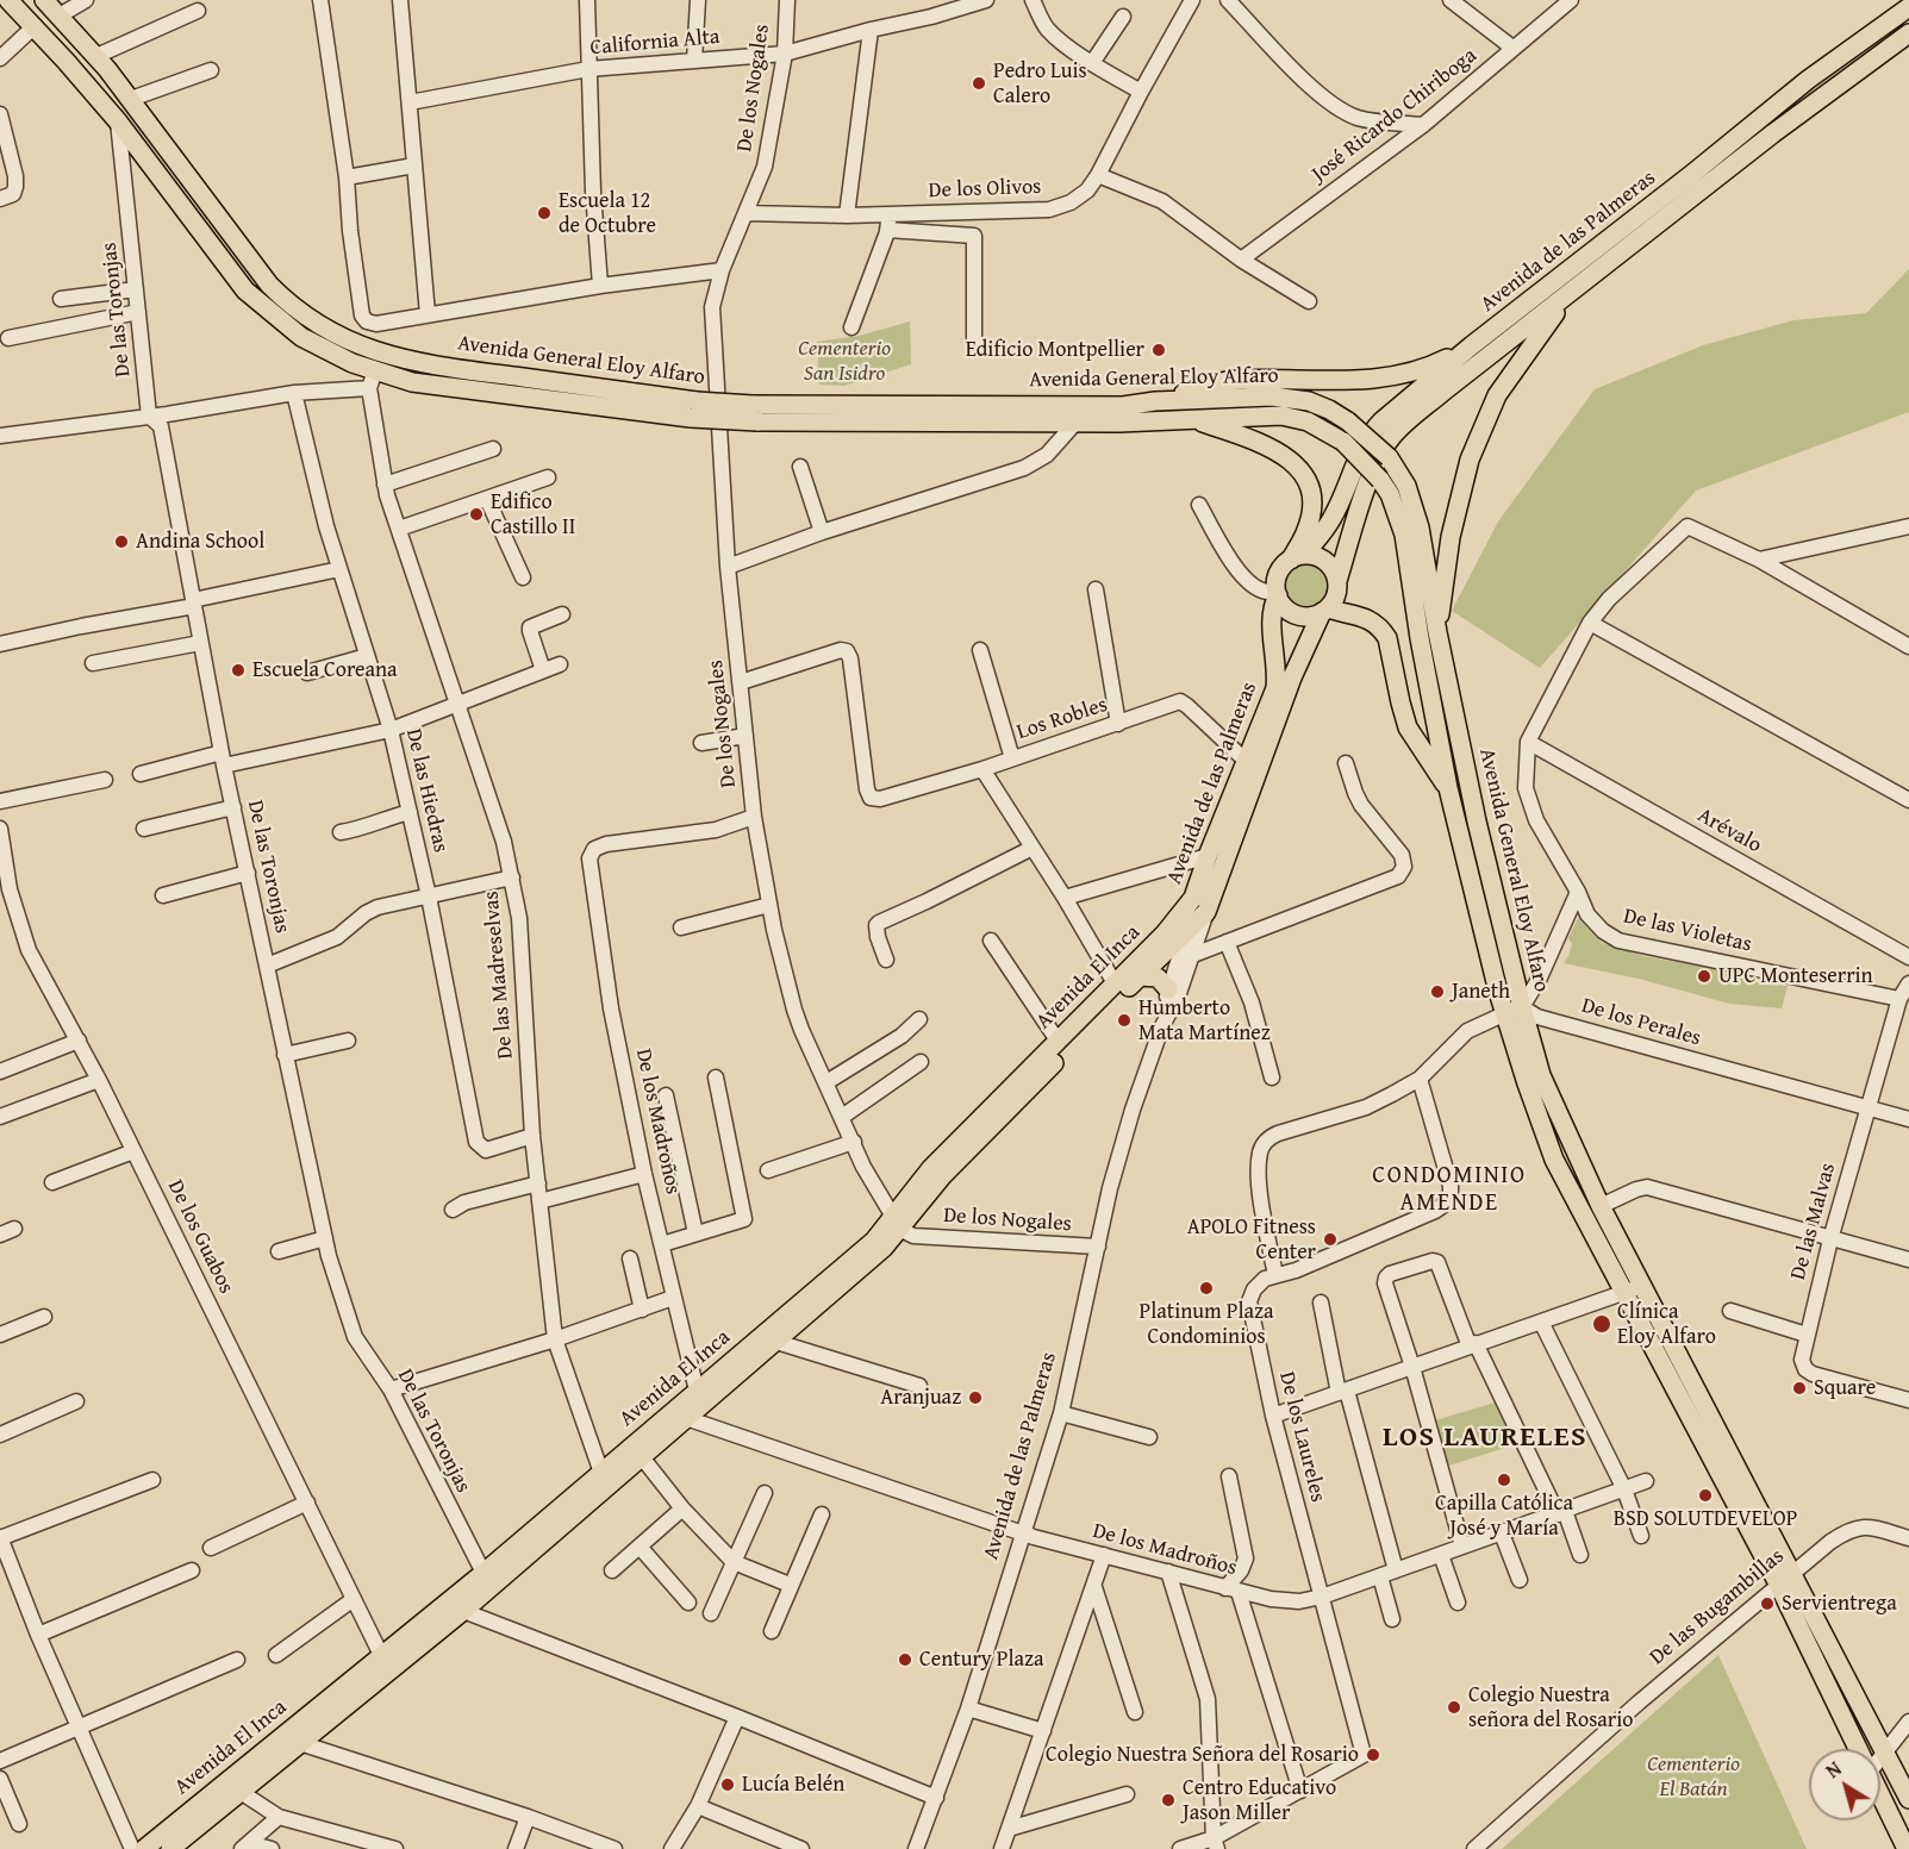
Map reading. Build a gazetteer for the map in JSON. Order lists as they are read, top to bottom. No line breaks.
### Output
{"streets":{"main road":["Avenida de las Palmeras","Avenida General Eloy Alfaro","Avenida El Inca"],"street":["California Alta","De los Nogales","José Ricardo Chiriboga","De los Olivos","De las Toronjas","Los Robles","De las Hiedras","Arévalo","De las Violetas","De las Madreselvas","De los Perales","De los Madroños","De las Malvas","De los Guabos","De los Laureles","De las Bugambillas"]},"crossings":[["California Alta","De los Nogales"],["De los Nogales","De los Olivos"],["De los Nogales","Avenida de las Palmeras"],["De los Nogales","Los Robles"],["De los Nogales","Avenida El Inca"],["De los Nogales","De los Madroños"],["Avenida de las Palmeras","Los Robles"],["Avenida de las Palmeras","Avenida El Inca"],["Avenida de las Palmeras","De los Madroños"],["De las Toronjas","Avenida General Eloy Alfaro"],["De las Toronjas","Avenida El Inca"],["Avenida General Eloy Alfaro","De los Perales"],["Avenida General Eloy Alfaro","De las Bugambillas"],["De las Hiedras","De las Madreselvas"],["Arévalo","De las Violetas"],["De las Violetas","De las Malvas"],["De las Madreselvas","Avenida El Inca"],["Avenida El Inca","De los Madroños"],["Avenida El Inca","De los Guabos"],["De los Perales","De las Malvas"],["De los Madroños","De los Laureles"]],"districts":["CONDOMINIO AMENDE","LOS LAURELES"],"parks":["Cementerio San Isidro","Cementerio El Batán"],"places":["Pedro Luis Calero","Escuela 12 de Octubre","Edificio Montpellier","Edifico Castillo II","Andina School","Escuela Coreana","UPC Monteserrin","Janeth","Humberto Mata Martínez","APOLO Fitness Center","Platinum Plaza Condominios","Clínica Eloy Alfaro","Square","Aranjuaz","Capilla Católica José y María","BSD SOLUTDEVELOP","Servientrega","Century Plaza","Colegio Nuestra señora del Rosario","Colegio Nuestra Señora del Rosario","Lucía Belén","Centro Educativo Jason Miller"],"north":"top left"}
